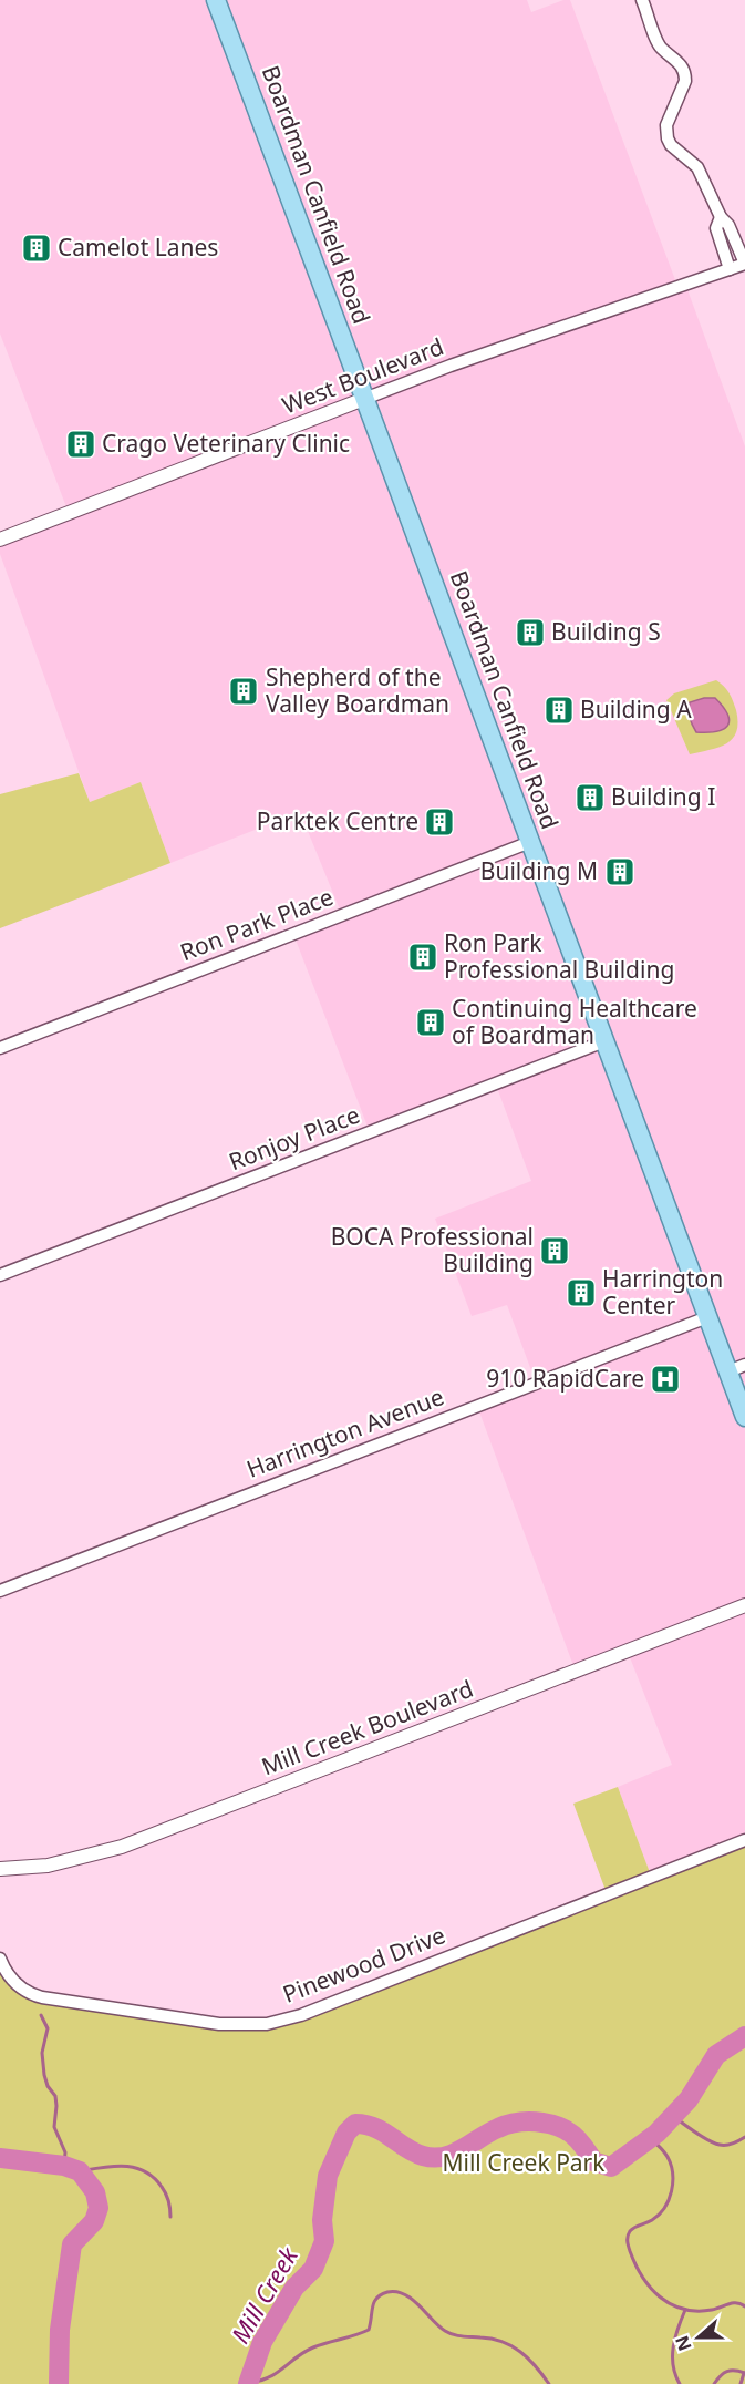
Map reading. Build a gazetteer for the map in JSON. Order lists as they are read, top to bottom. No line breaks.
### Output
{"streets":{"main road":["Boardman Canfield Road"],"street":["West Boulevard","Ron Park Place","Ronjoy Place","Harrington Avenue","Mill Creek Boulevard","Pinewood Drive"]},"crossings":[["Boardman Canfield Road","West Boulevard"],["Boardman Canfield Road","Ron Park Place"],["Boardman Canfield Road","Ronjoy Place"],["Boardman Canfield Road","Harrington Avenue"]],"water":["Mill Creek"],"parks":["Mill Creek Park"],"places":{"building":["Camelot Lanes","Crago Veterinary Clinic","Building S","Shepherd of the Valley Boardman","Building A","Building I","Parktek Centre","Building M","Ron Park Professional Building","Continuing Healthcare of Boardman","BOCA Professional Building","Harrington Center"],"hospital":["910 RapidCare"]},"north":"left"}
